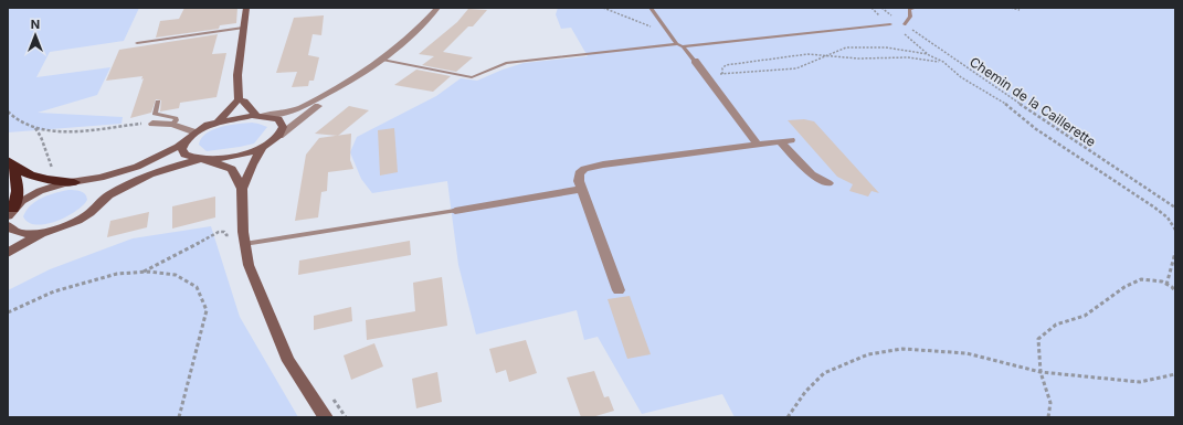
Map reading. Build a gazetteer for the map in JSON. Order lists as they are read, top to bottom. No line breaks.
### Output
{"streets":{"path":["Chemin de la Caillerette"]},"north":"top"}
